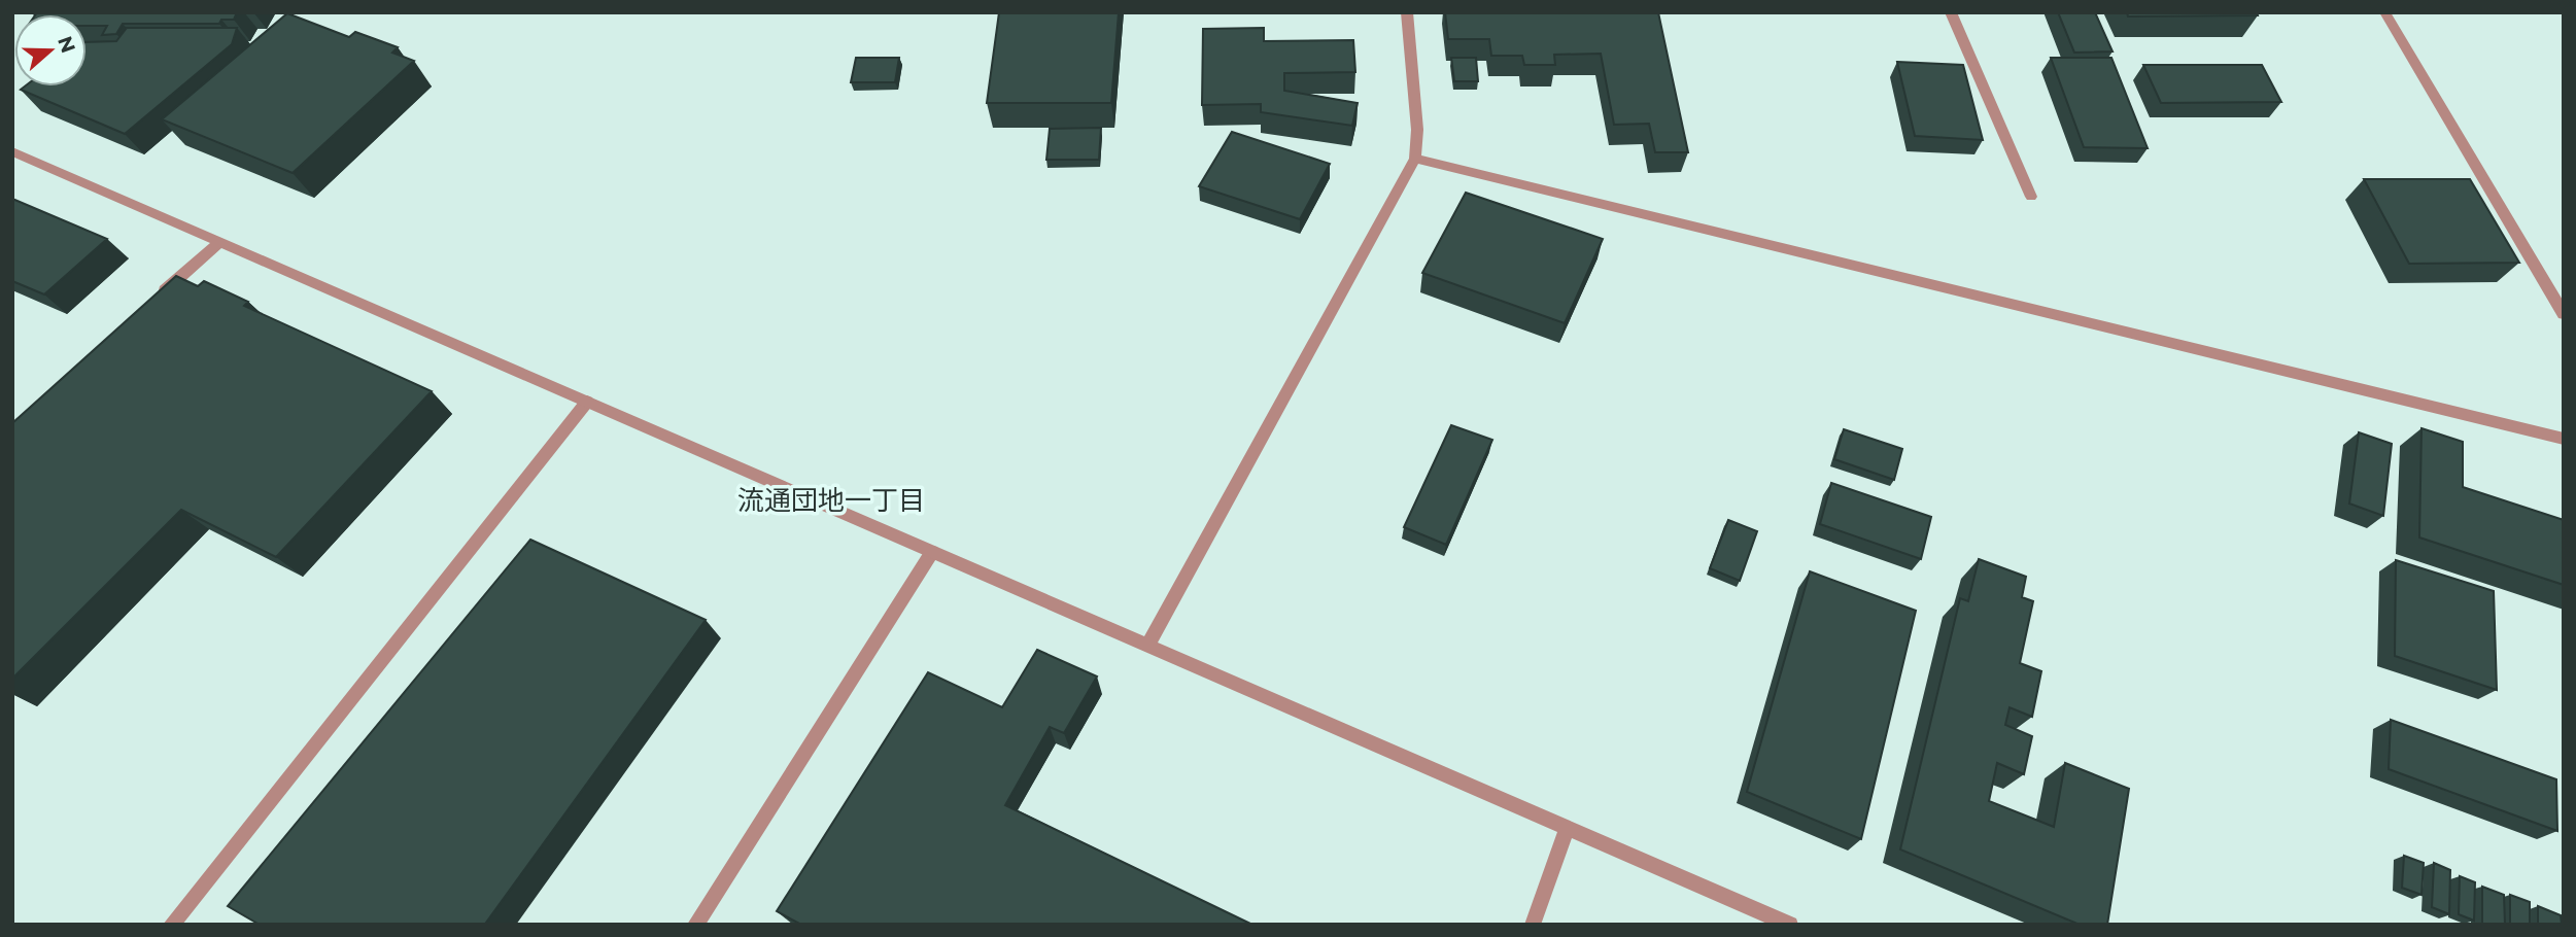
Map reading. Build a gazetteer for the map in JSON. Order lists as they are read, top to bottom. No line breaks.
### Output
{"districts":["流通団地一丁目"],"north":"right"}
